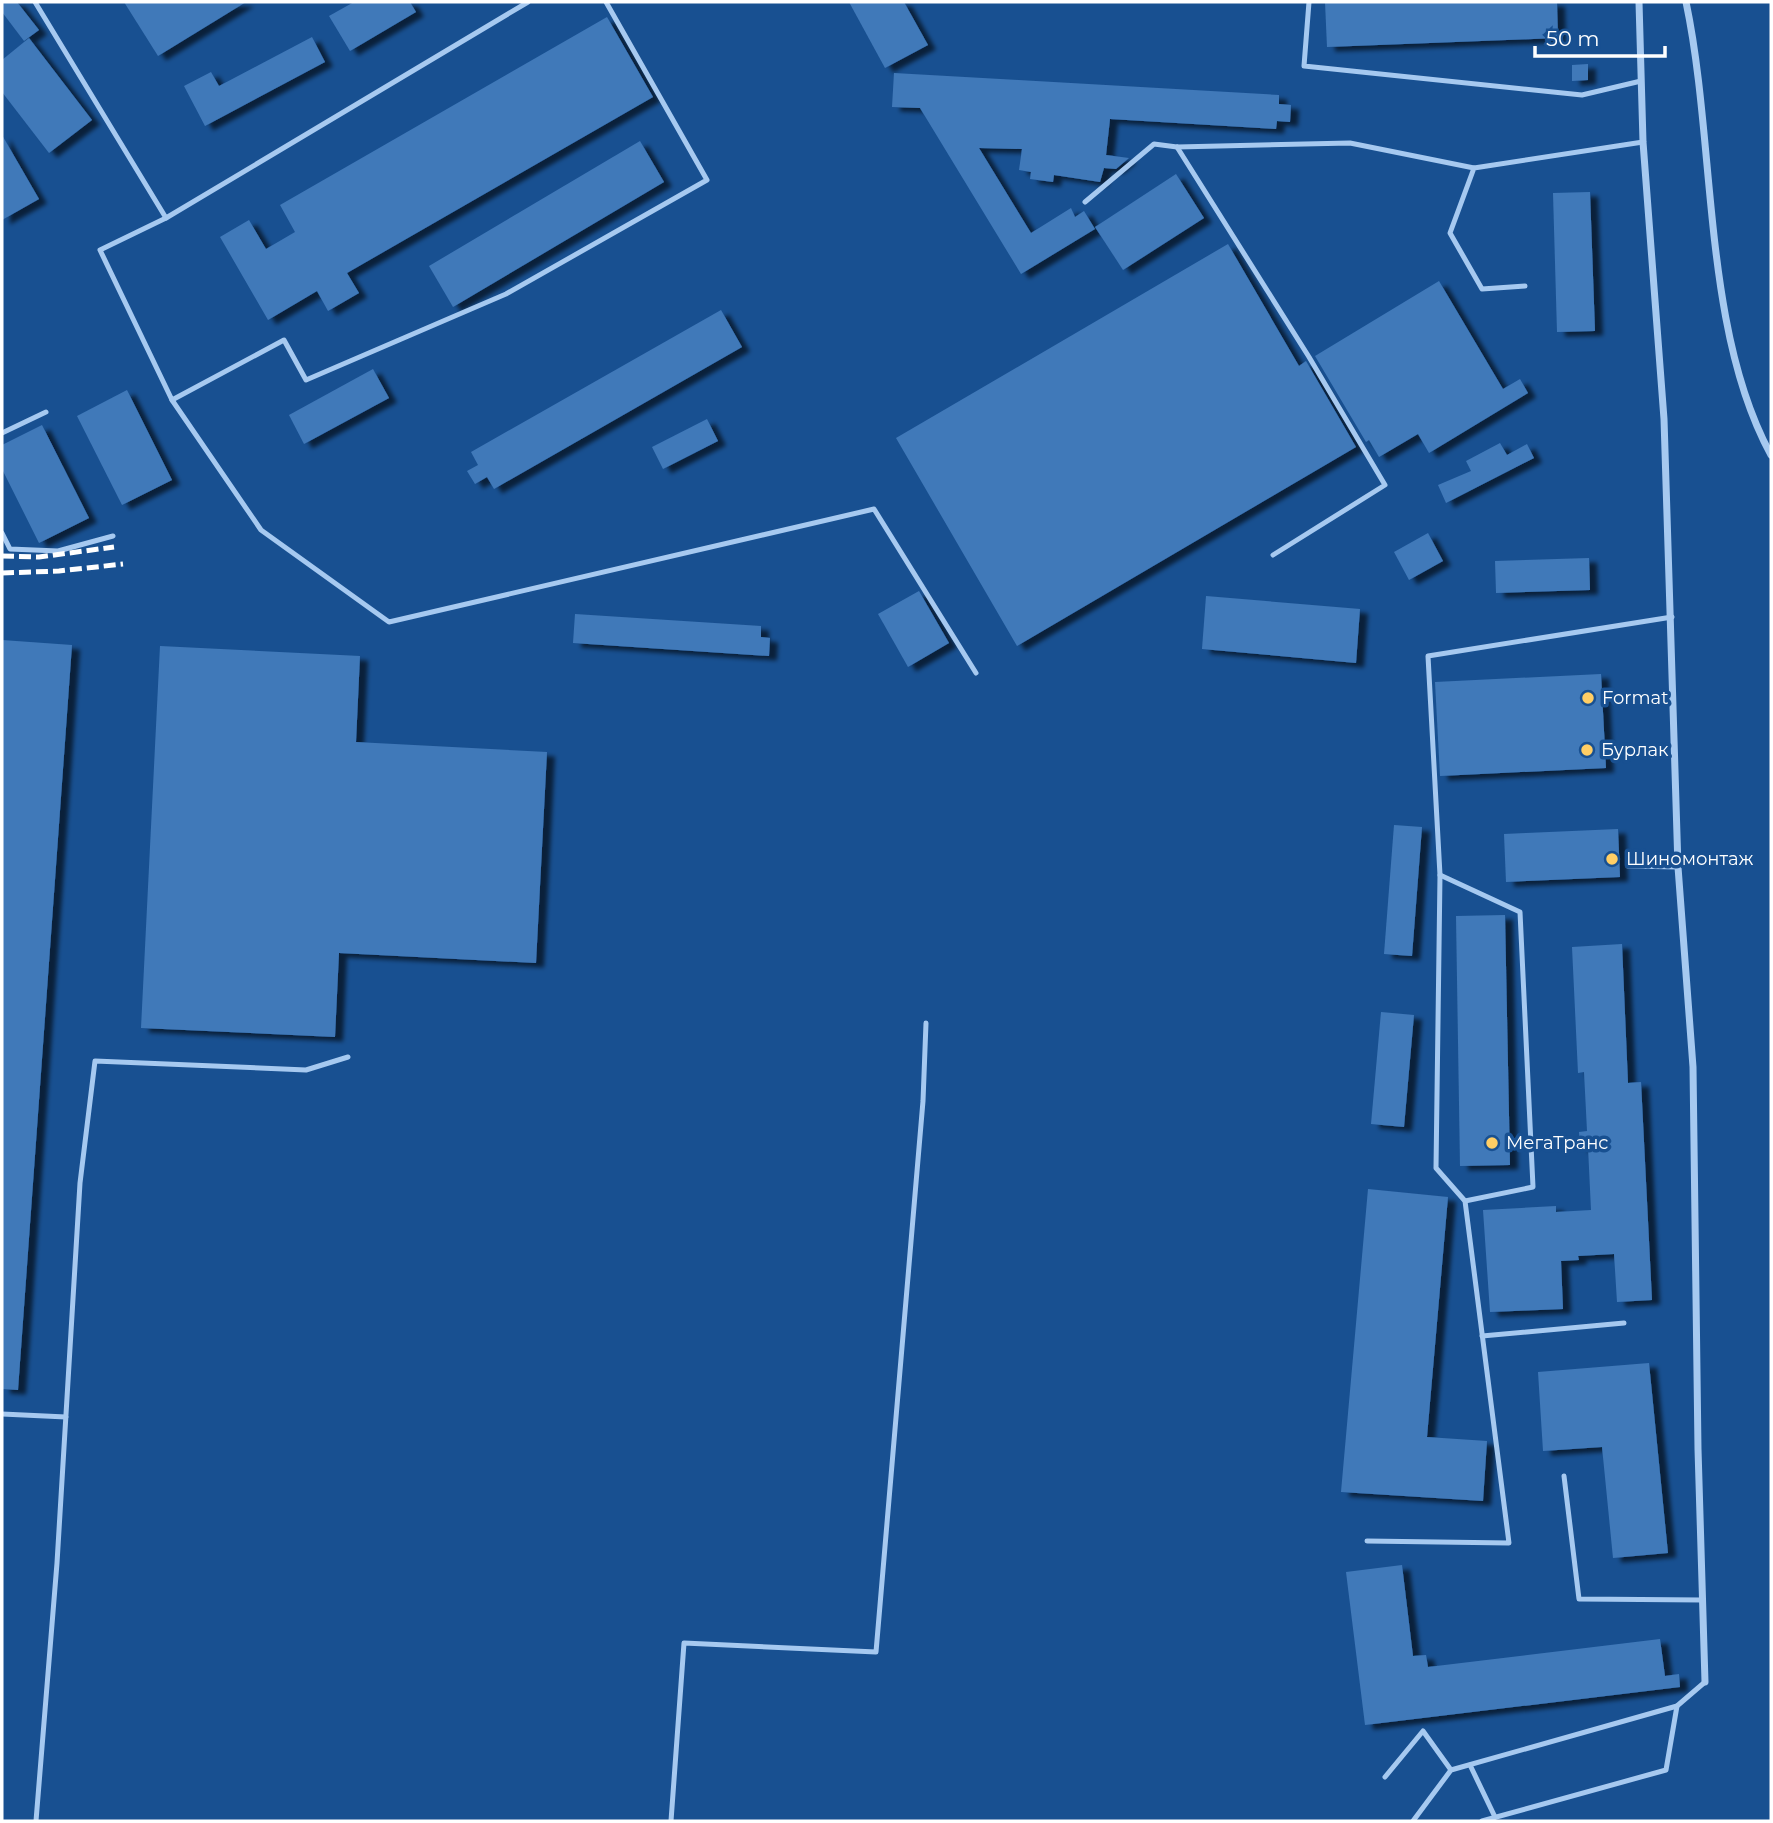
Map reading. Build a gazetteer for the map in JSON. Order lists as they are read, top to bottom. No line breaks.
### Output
{"places":["Format","Бурлак","Шиномонтаж","МегаТранс"],"scale_bar":"50 m"}
